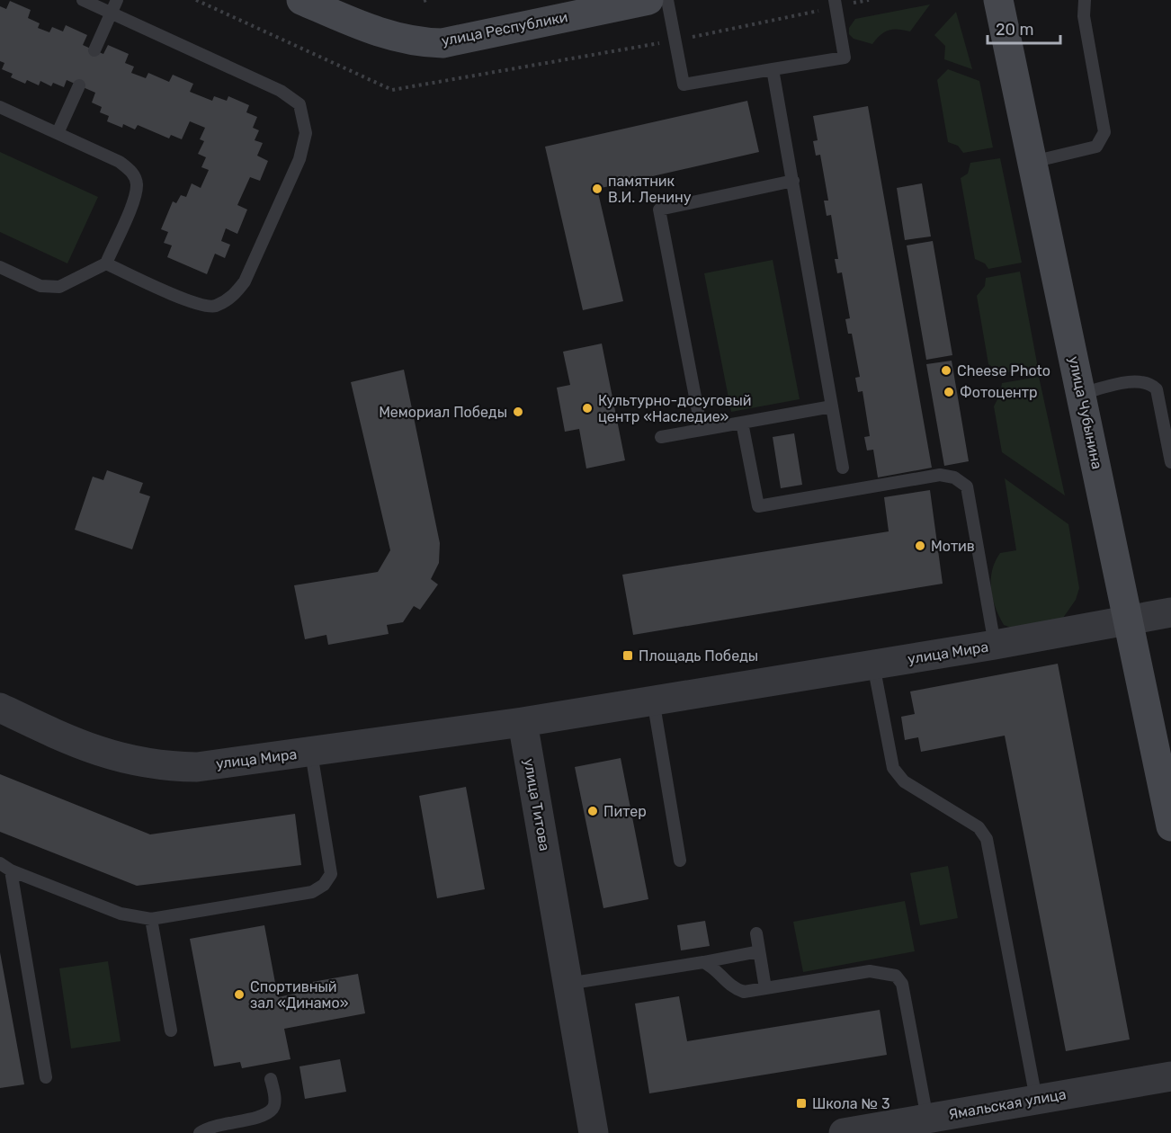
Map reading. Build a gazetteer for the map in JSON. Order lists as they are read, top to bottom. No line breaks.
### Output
{"streets":{"main road":["улица Республики","улица Чубынина"],"street":["улица Мира","улица Титова","Ямальская улица"]},"crossings":[["улица Чубынина","улица Мира"],["улица Мира","улица Титова"]],"places":{"other":["памятник В.И. Ленину","Cheese Photo","Фотоцентр","Культурно-досуговый центр «Наследие»","Мемориал Победы","Мотив","Питер","Спортивный зал «Динамо»"],"transit":["Площадь Победы","Школа № 3"]},"scale_bar":"20 m"}
